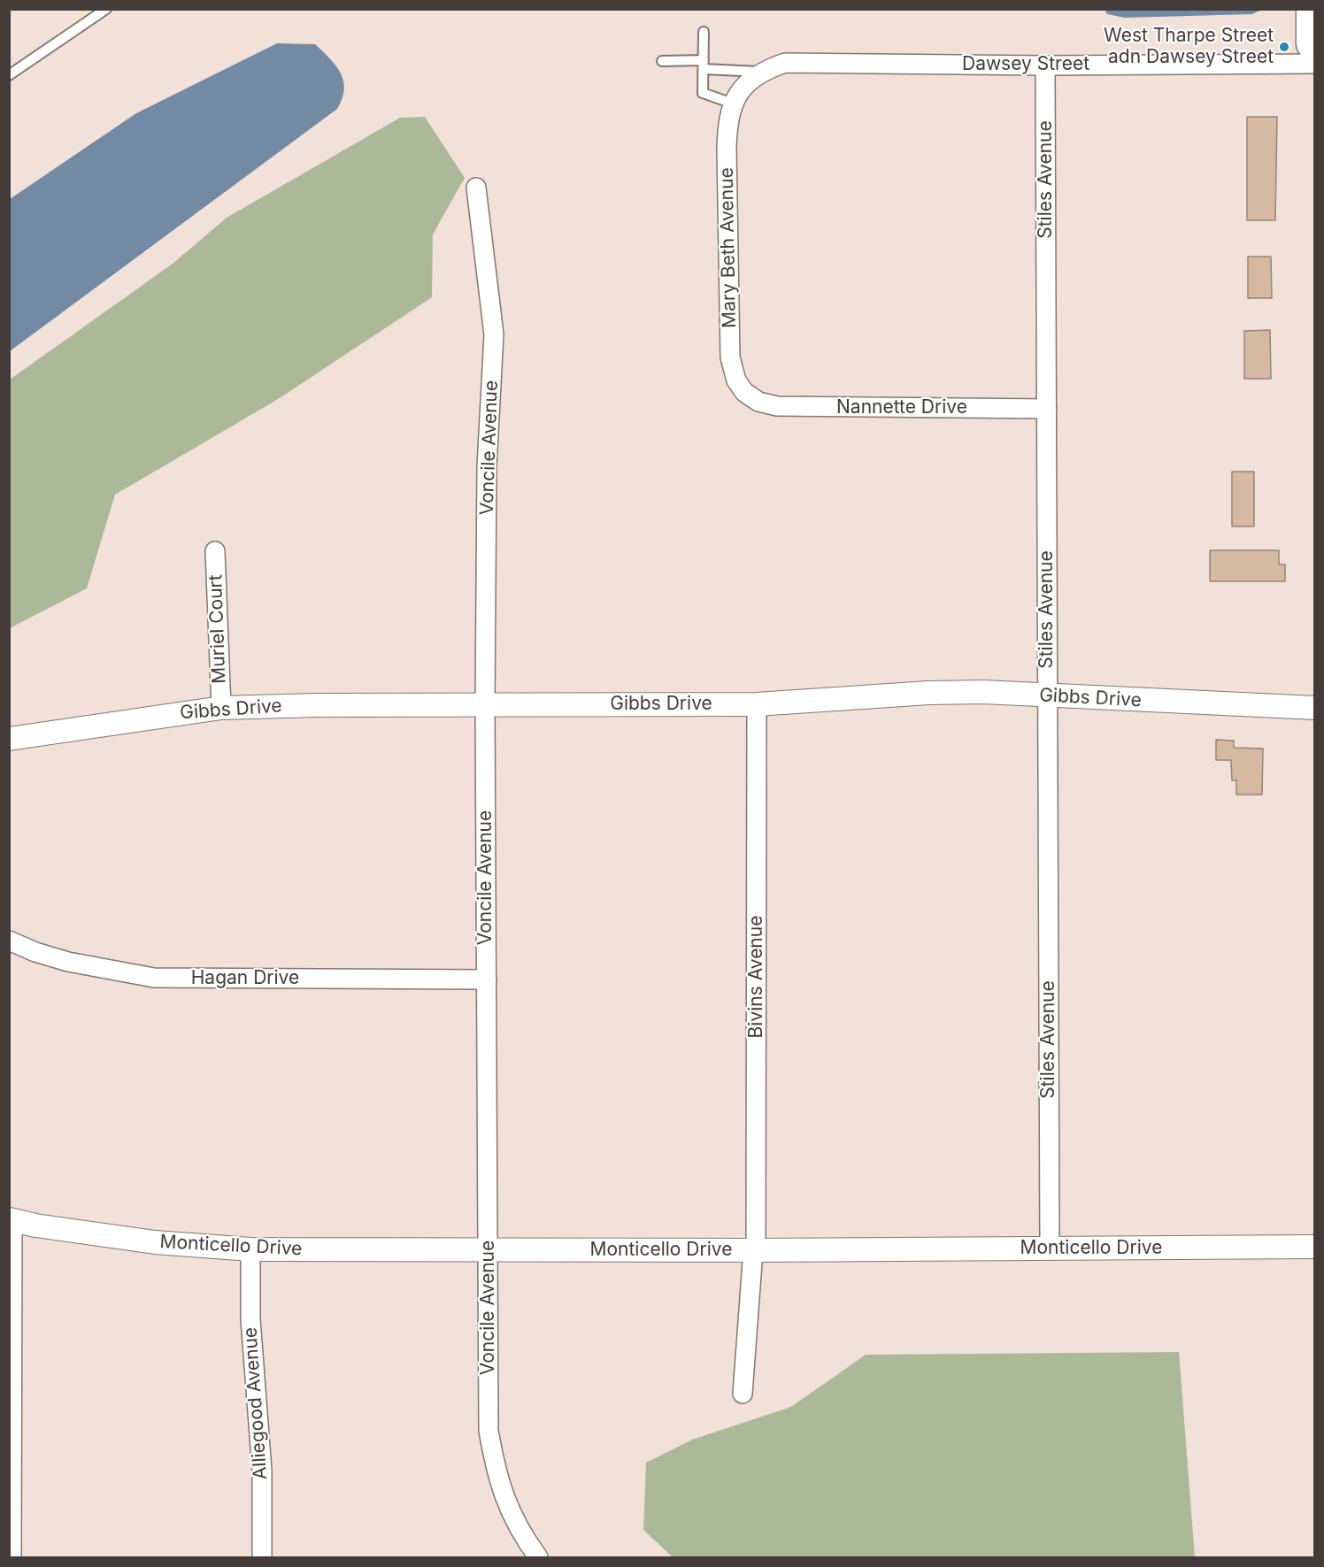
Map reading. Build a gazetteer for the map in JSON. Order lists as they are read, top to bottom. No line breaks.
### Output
{"streets":{"street":["Dawsey Street","Stiles Avenue","Mary Beth Avenue","Nannette Drive","Voncile Avenue","Muriel Court","Gibbs Drive","Bivins Avenue","Hagan Drive","Monticello Drive","Alliegood Avenue"]},"crossings":[["Dawsey Street","Stiles Avenue"],["Dawsey Street","Mary Beth Avenue"],["Stiles Avenue","Nannette Drive"],["Stiles Avenue","Gibbs Drive"],["Stiles Avenue","Monticello Drive"],["Mary Beth Avenue","Nannette Drive"],["Voncile Avenue","Gibbs Drive"],["Voncile Avenue","Hagan Drive"],["Voncile Avenue","Monticello Drive"],["Muriel Court","Gibbs Drive"],["Gibbs Drive","Bivins Avenue"],["Bivins Avenue","Monticello Drive"],["Monticello Drive","Alliegood Avenue"]],"places":["West Tharpe Street adn Dawsey Street"]}
